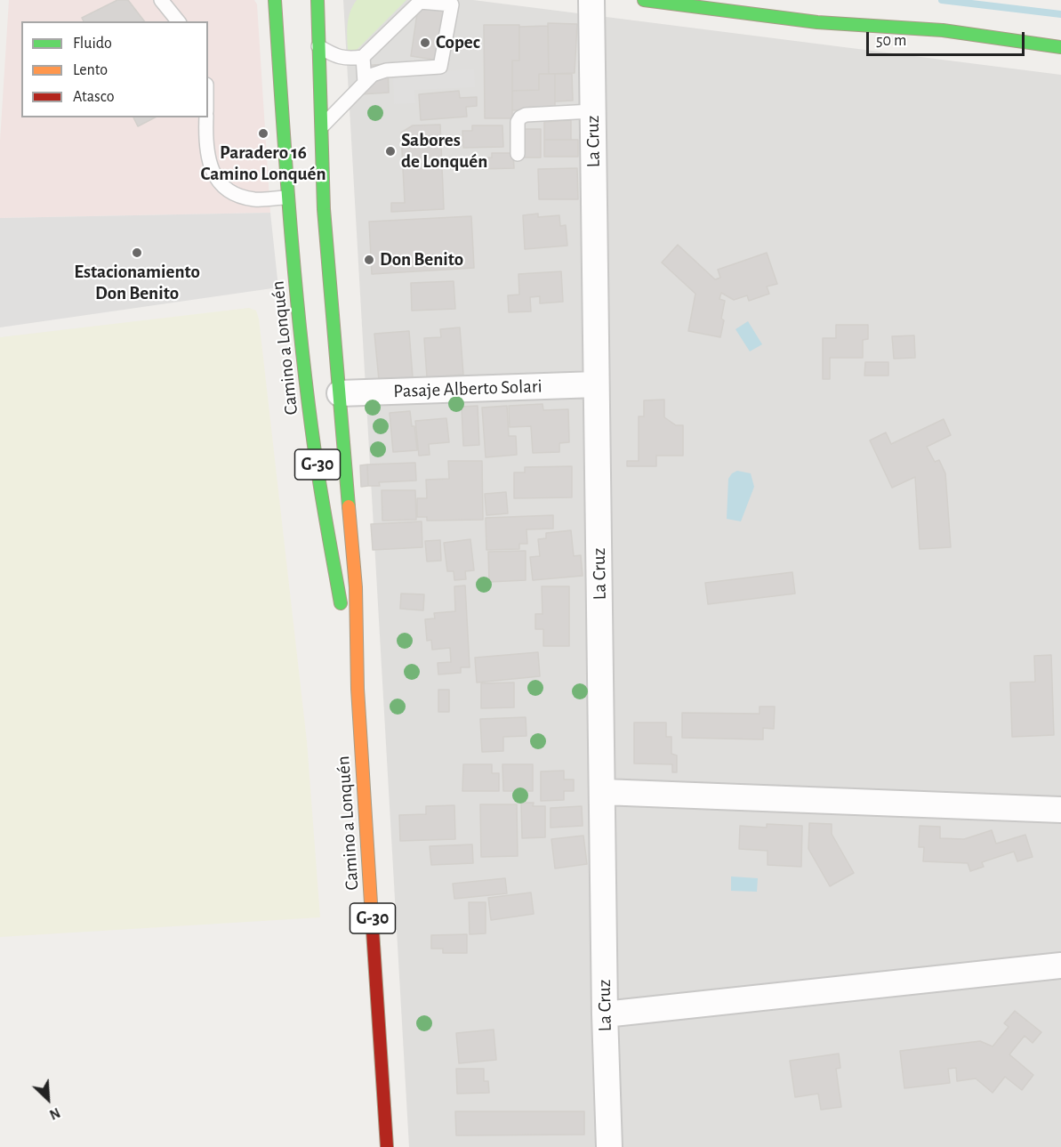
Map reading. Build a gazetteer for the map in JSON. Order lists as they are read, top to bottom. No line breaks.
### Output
{"streets":{"main road":["Camino a Lonquén","G-30"],"street":["La Cruz","Pasaje Alberto Solari"]},"crossings":[["La Cruz","Pasaje Alberto Solari"],["Camino a Lonquén","Pasaje Alberto Solari"]],"places":["Copec","Paradero 16 Camino Lonquén","Sabores de Lonquén","Estacionamiento Don Benito","Don Benito"],"legend":["Fluido","Lento","Atasco"],"scale_bar":"50 m","north":"bottom right"}
